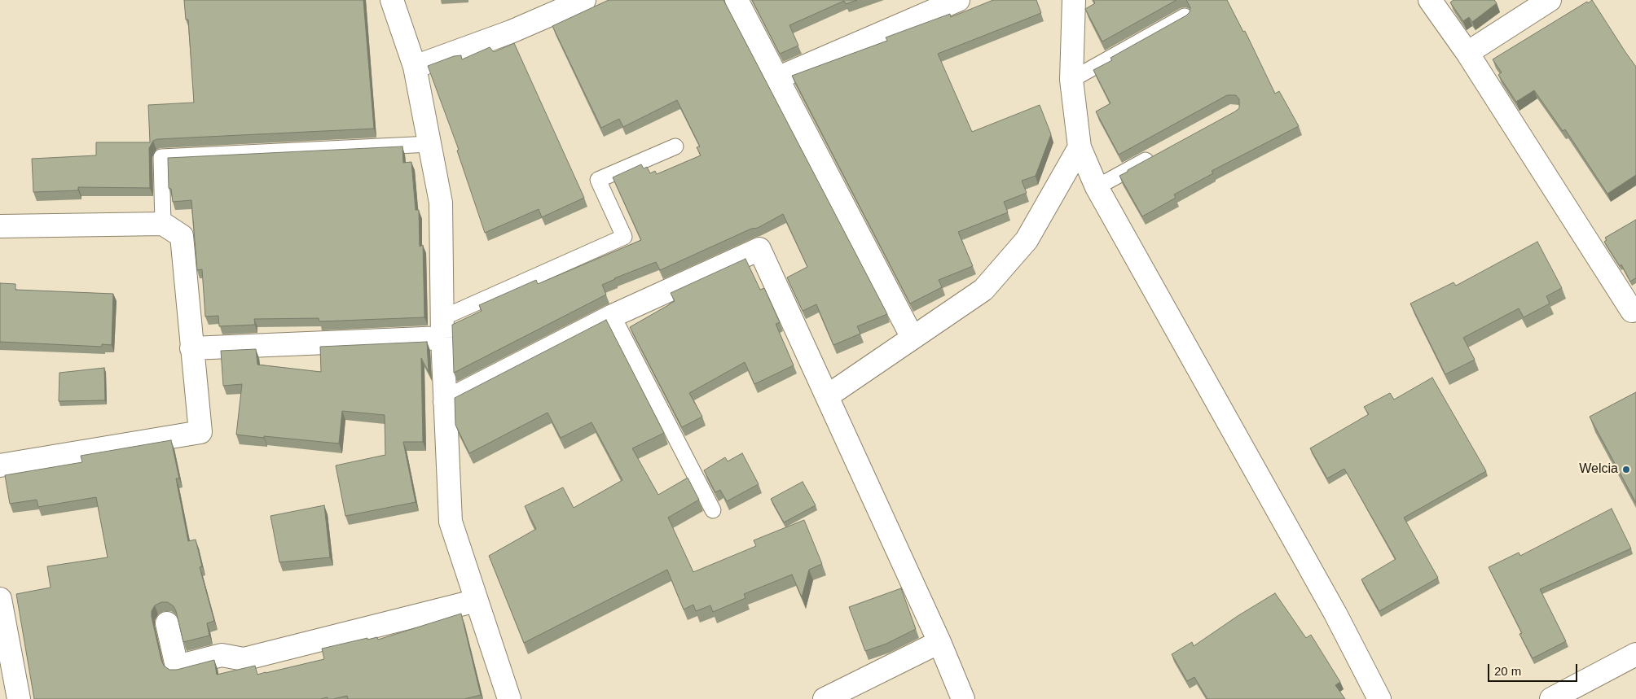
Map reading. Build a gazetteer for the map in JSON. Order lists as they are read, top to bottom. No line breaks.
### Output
{"places":["Welcia"],"scale_bar":"20 m"}
